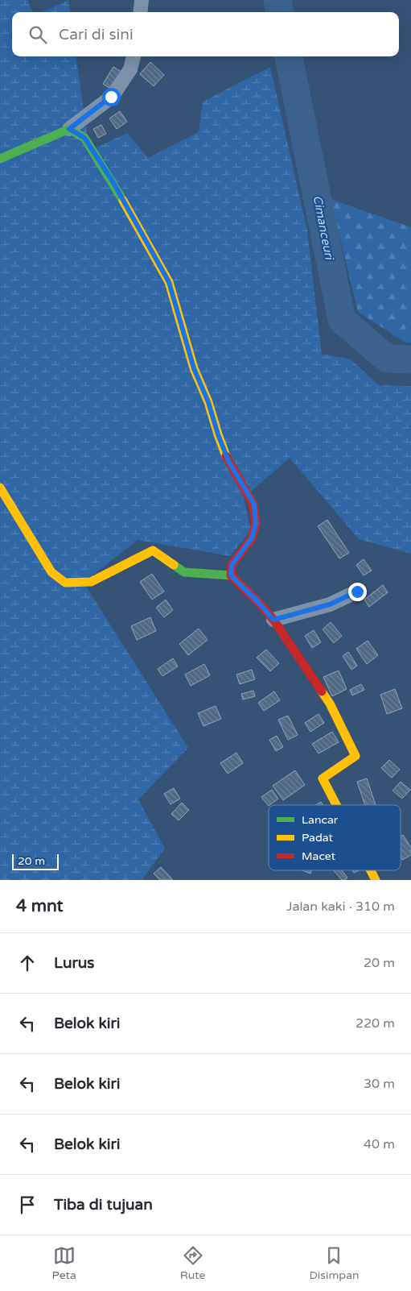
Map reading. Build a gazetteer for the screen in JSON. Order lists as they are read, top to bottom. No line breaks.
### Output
{"water":["Cimanceuri"],"legend":["Lancar","Padat","Macet"],"scale_bar":"20 m","page":{"search":"Cari di sini","scale":"20 m","heading":["4 mnt","Jalan kaki · 310 m"],"list":[["Lurus","20 m"],["Belok kiri","220 m"],["Belok kiri","30 m"],["Belok kiri","40 m"],"Tiba di tujuan"],"nav":["Peta","Rute","Disimpan"]}}
